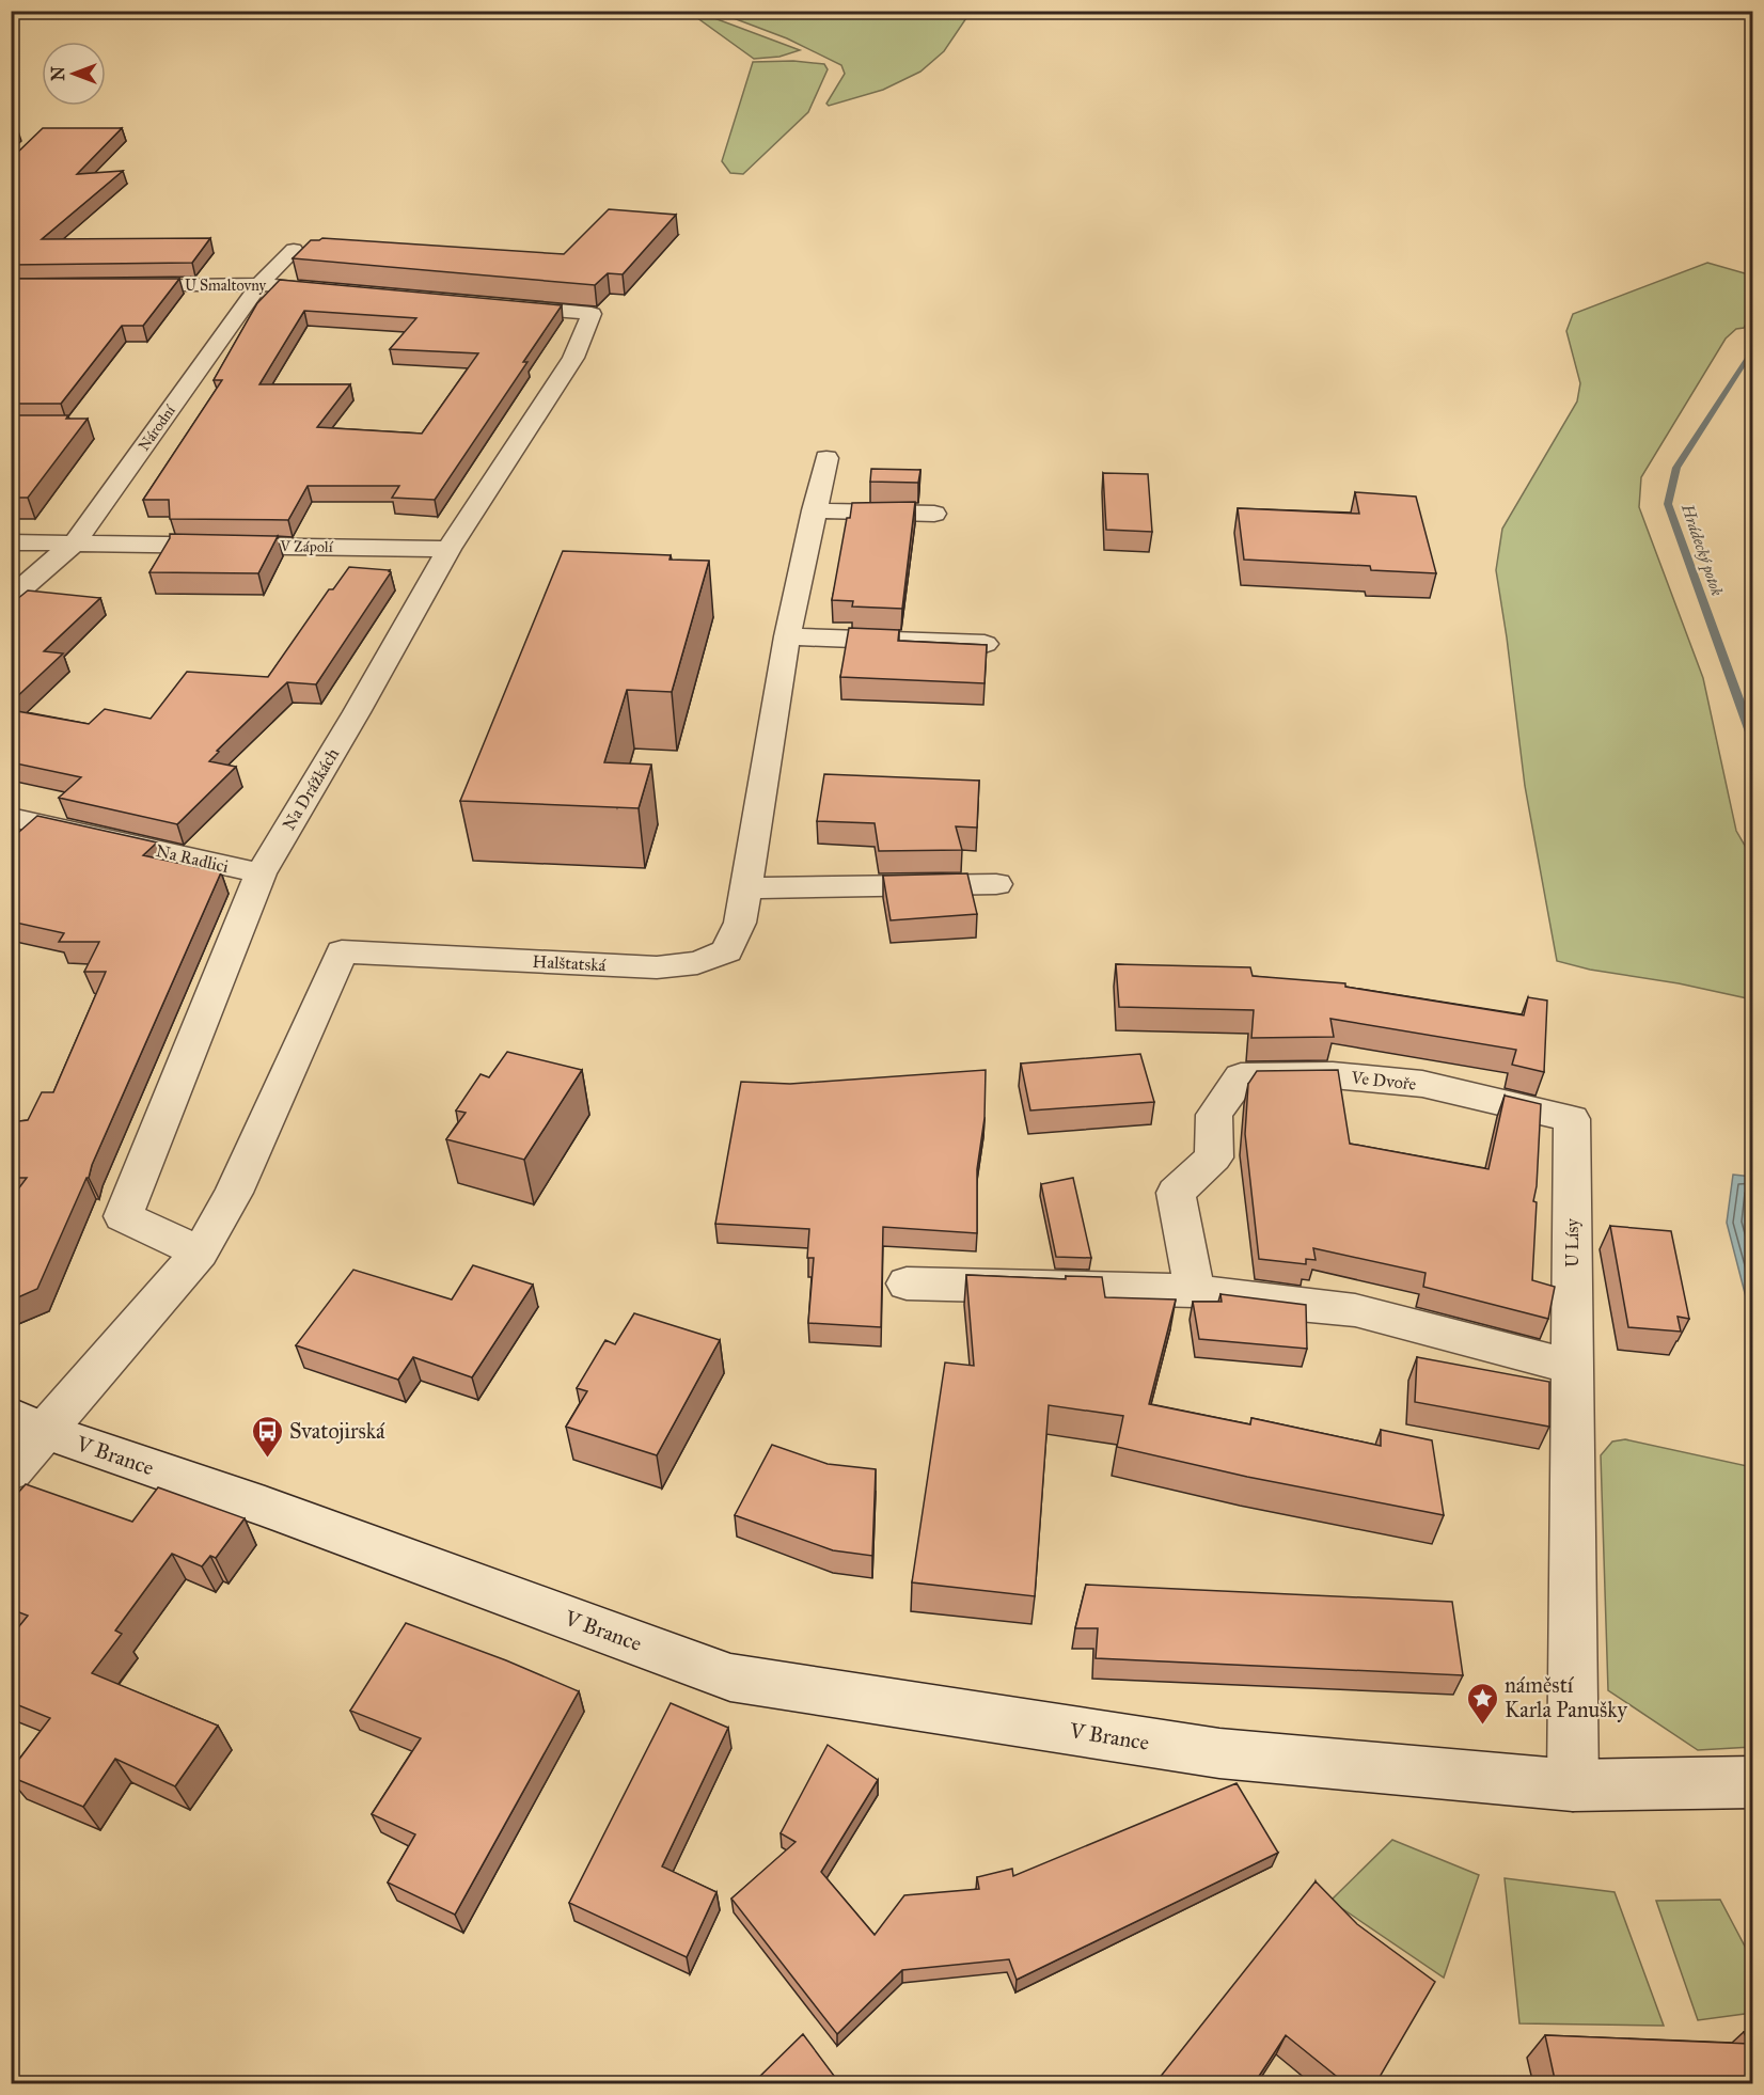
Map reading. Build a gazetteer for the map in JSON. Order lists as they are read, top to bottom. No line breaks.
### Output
{"streets":{"street":["U Smaltovny","Národní","V Zápolí","Na Drážkách","Na Radlici","Halštatská","Ve Dvoře","U Lísy","V Brance"]},"crossings":[["U Smaltovny","Národní"],["Národní","V Zápolí"],["V Zápolí","Na Drážkách"],["Na Drážkách","Na Radlici"],["Na Drážkách","Halštatská"],["Ve Dvoře","U Lísy"]],"water":["Hrádecký potok"],"places":{"bus stop":["Svatojirská"],"place":["náměstí Karla Panušky"]},"north":"left"}
